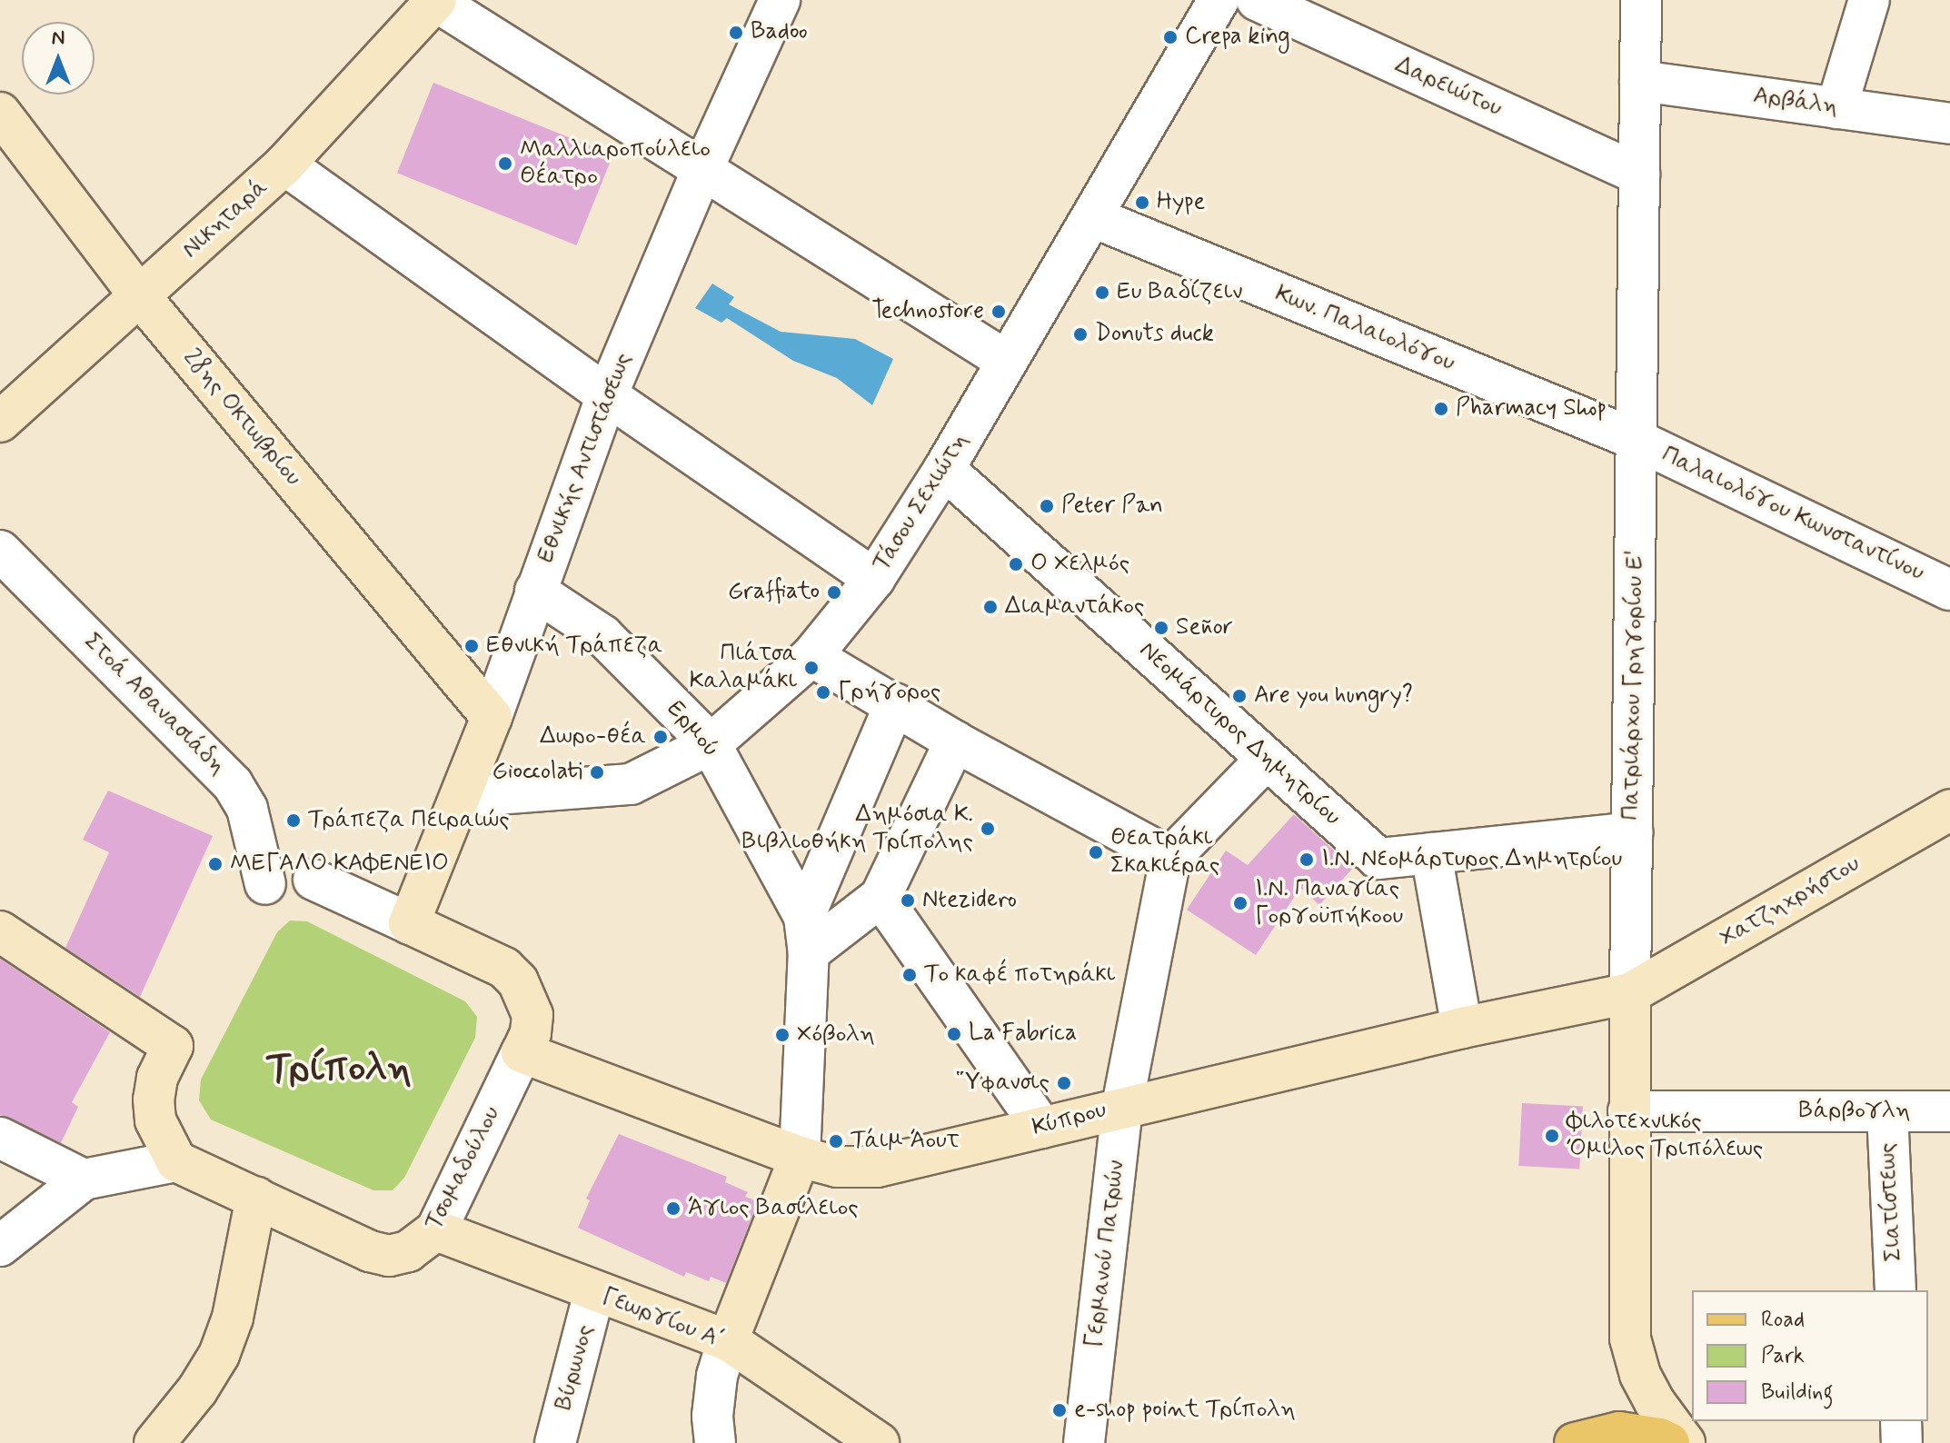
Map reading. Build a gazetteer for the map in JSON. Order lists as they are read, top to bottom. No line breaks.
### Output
{"streets":{"main road":["Νικηταρά","28ης Οκτωβρίου","Εθνικής Αντιστάσεως","Πατριάρχου Γρηγορίου Ε'","Χατζηχρήστου","Κύπρου","Τσομαδούλου","Γεωργίου Α΄"],"street":["Δαρειώτου","Αρβάλη","Κων. Παλαιολόγου","Τάσου Σεχιώτη","Παλαιολόγου Κωνσταντίνου","Στοά Αθανασιάδη","Ερμού","Νεομάρτυρος Δημητρίου","Βάρβογλη","Σιατίστεως","Γερμανού Πατρών","Βύρωνος"]},"crossings":[["Δαρειώτου","Πατριάρχου Γρηγορίου Ε'"],["Αρβάλη","Πατριάρχου Γρηγορίου Ε'"],["Νικηταρά","28ης Οκτωβρίου"],["Κων. Παλαιολόγου","Τάσου Σεχιώτη"],["Κων. Παλαιολόγου","Παλαιολόγου Κωνσταντίνου"],["Κων. Παλαιολόγου","Πατριάρχου Γρηγορίου Ε'"],["28ης Οκτωβρίου","Εθνικής Αντιστάσεως"],["Εθνικής Αντιστάσεως","Τάσου Σεχιώτη"],["Εθνικής Αντιστάσεως","Ερμού"],["Εθνικής Αντιστάσεως","Τσομαδούλου"],["Τάσου Σεχιώτη","Ερμού"],["Τάσου Σεχιώτη","Νεομάρτυρος Δημητρίου"],["Παλαιολόγου Κωνσταντίνου","Πατριάρχου Γρηγορίου Ε'"],["Πατριάρχου Γρηγορίου Ε'","Νεομάρτυρος Δημητρίου"],["Πατριάρχου Γρηγορίου Ε'","Χατζηχρήστου"],["Πατριάρχου Γρηγορίου Ε'","Βάρβογλη"],["Πατριάρχου Γρηγορίου Ε'","Κύπρου"],["Χατζηχρήστου","Κύπρου"],["Βάρβογλη","Σιατίστεως"],["Κύπρου","Τσομαδούλου"],["Κύπρου","Γερμανού Πατρών"],["Τσομαδούλου","Γεωργίου Α΄"],["Γεωργίου Α΄","Βύρωνος"]],"districts":["Τρίπολη"],"places":["Badoo","Crepa king","Μαλλιαροπούλειο Θέατρο","Hype","Ευ Βαδίζειν","Technostore","Donuts duck","Pharmacy Shop","Peter Pan","Ο Χελμός","Graffiato","Διαμαντάκος","Señor","Εθνική Τράπεζα","Πιάτσα Καλαμάκι","Γρήγορος","Are you hungry?","Δωρο-θέα","Gioccolati","Τράπεζα Πειραιώς","Δημόσια Κ. Βιβλιοθήκη Τρίπολης","Θεατράκι Σκακιέρας","Ι.Ν. Νεομάρτυρος Δημητρίου","ΜΕΓΑΛΟ ΚΑΦΕΝΕΙΟ","Ntezidero","Ι.Ν. Παναγίας Γοργοϋπήκοου","Το καφέ ποτηράκι","La Fabrica","Χόβολη","Ὕφανσις","Φιλοτεχνικός Όμιλος Τριπόλεως","Τάιμ Άουτ","Άγιος Βασίλειος","e-shop point Τρίπολη"],"legend":["Road","Park","Building"],"north":"top"}
